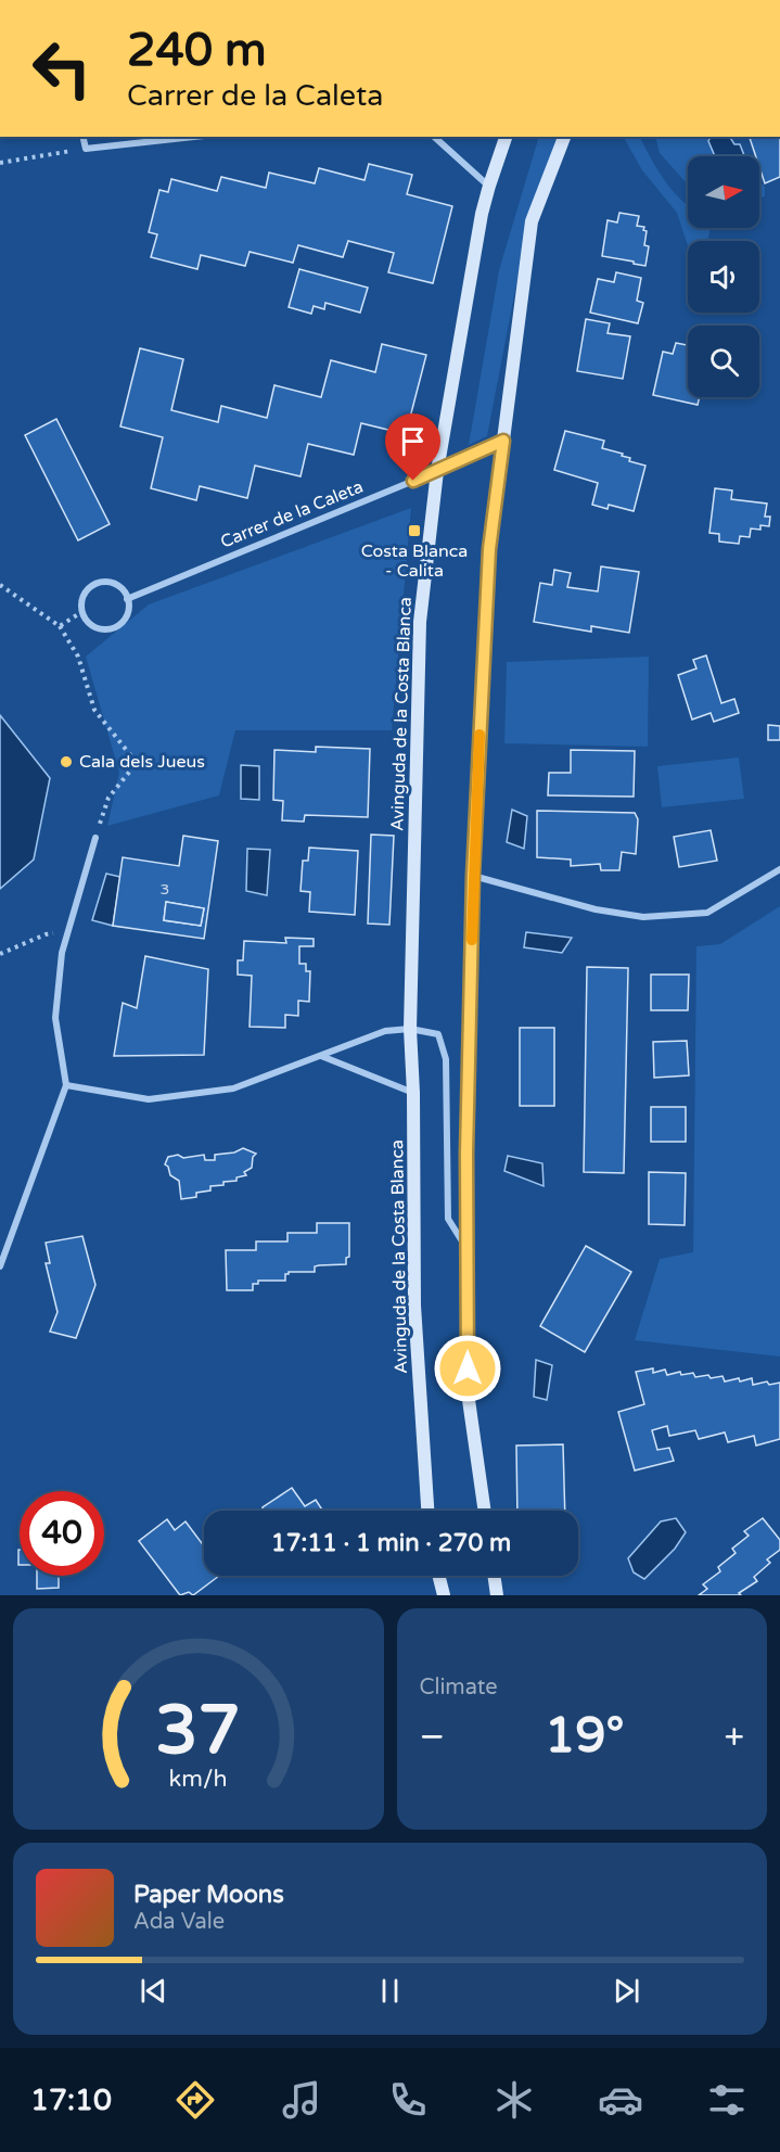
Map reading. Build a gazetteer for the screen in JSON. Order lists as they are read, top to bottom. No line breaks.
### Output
{"streets":{"street":["Carrer de la Caleta","Avinguda de la Costa Blanca"]},"crossings":[["Carrer de la Caleta","Avinguda de la Costa Blanca"]],"places":{"transit":["Costa Blanca - Calita"],"other":["Cala dels Jueus"]},"house_numbers":["3"],"north":"right","page":{"turn":["240 m","Carrer de la Caleta"],"limit":"40","trip":"17:11 · 1 min · 270 m","tile":"Climate","heat":["−","19°","+"],"song":["Paper Moons","Ada Vale"],"tabs":"17:10","gauge":["37","km/h"]}}
